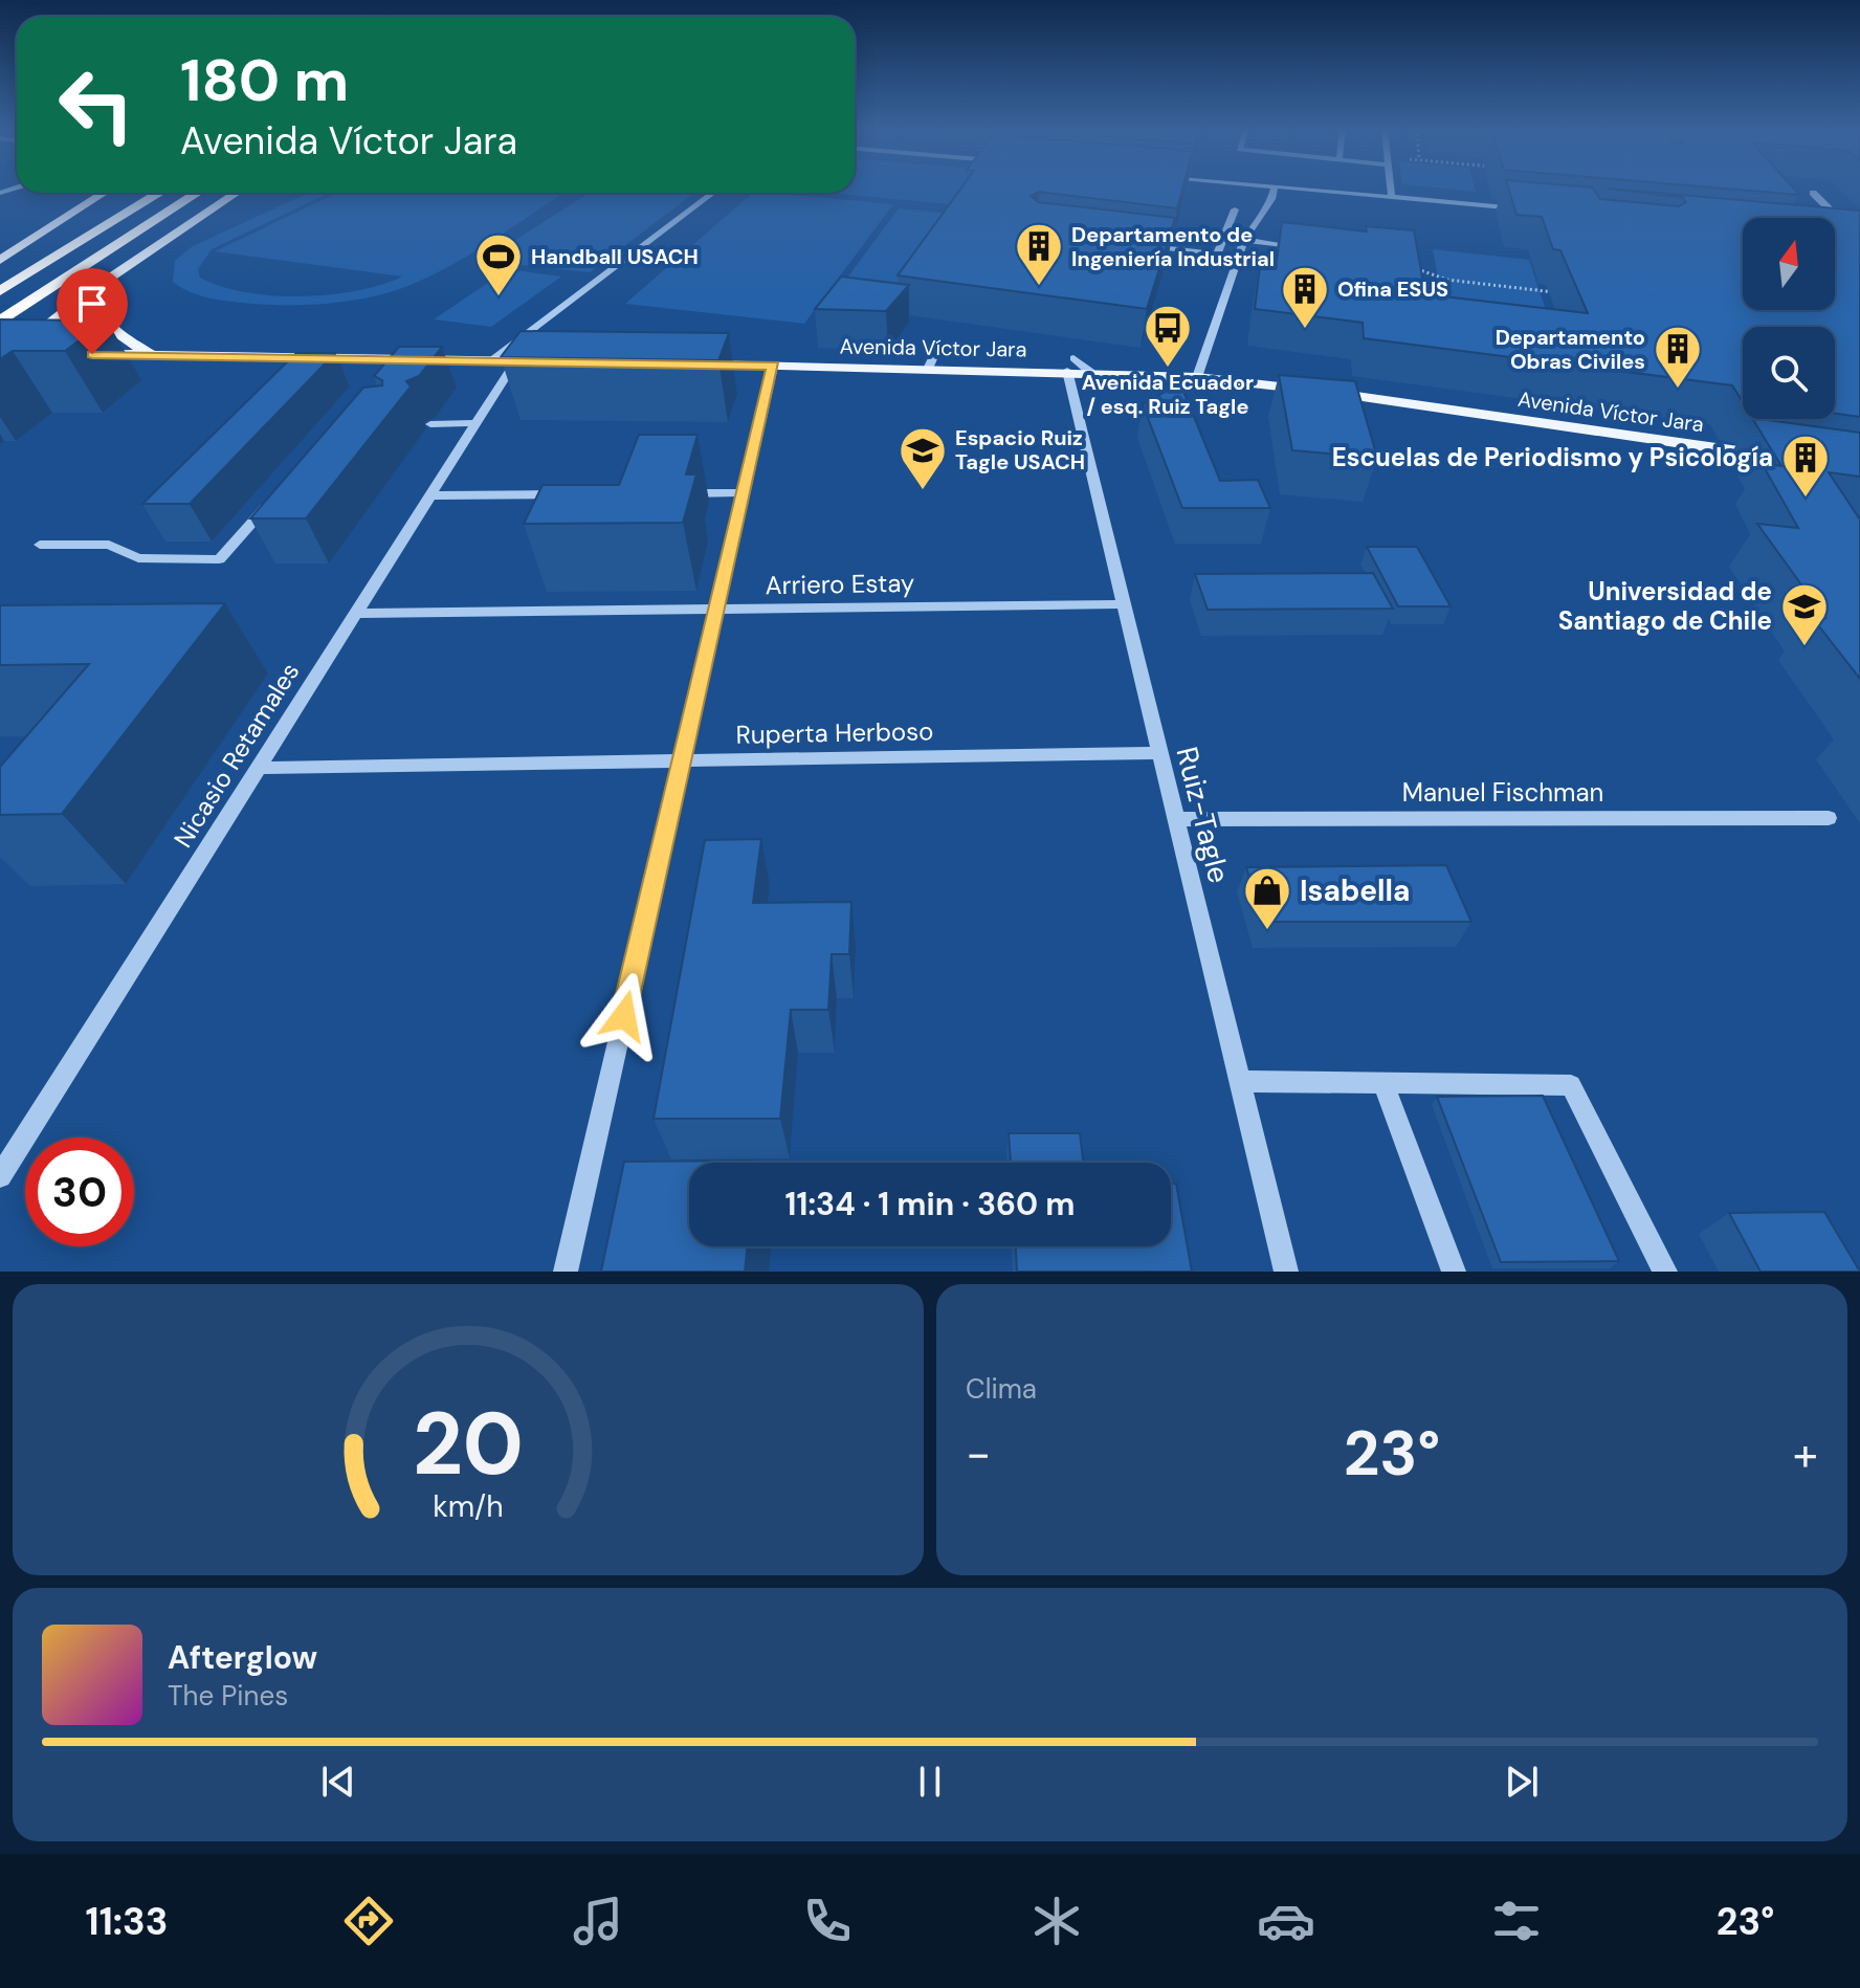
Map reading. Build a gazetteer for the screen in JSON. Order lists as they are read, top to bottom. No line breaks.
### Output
{"streets":{"main road":["Avenida Víctor Jara"],"street":["Arriero Estay","Ruperta Herboso","Nicasio Retamales","Manuel Fischman","Ruiz-Tagle"]},"crossings":[["Avenida Víctor Jara","Ruiz-Tagle"],["Arriero Estay","Nicasio Retamales"],["Arriero Estay","Ruiz-Tagle"],["Ruperta Herboso","Nicasio Retamales"],["Ruperta Herboso","Ruiz-Tagle"],["Manuel Fischman","Ruiz-Tagle"]],"places":{"building":["Departamento de Ingeniería Industrial","Ofina ESUS","Departamento Obras Civiles","Escuelas de Periodismo y Psicología"],"sports":["Handball USACH"],"bus stop":["Avenida Ecuador / esq. Ruiz Tagle"],"school or university":["Espacio Ruiz Tagle USACH","Universidad de Santiago de Chile"],"shop":["Isabella"]},"north":"top","page":{"turn":["180 m","Avenida Víctor Jara"],"limit":"30","trip":"11:34 · 1 min · 360 m","tile":"Clima","heat":["−","23°","+"],"song":["Afterglow","The Pines"],"tabs":["11:33","23°"],"gauge":["20","km/h"]}}
